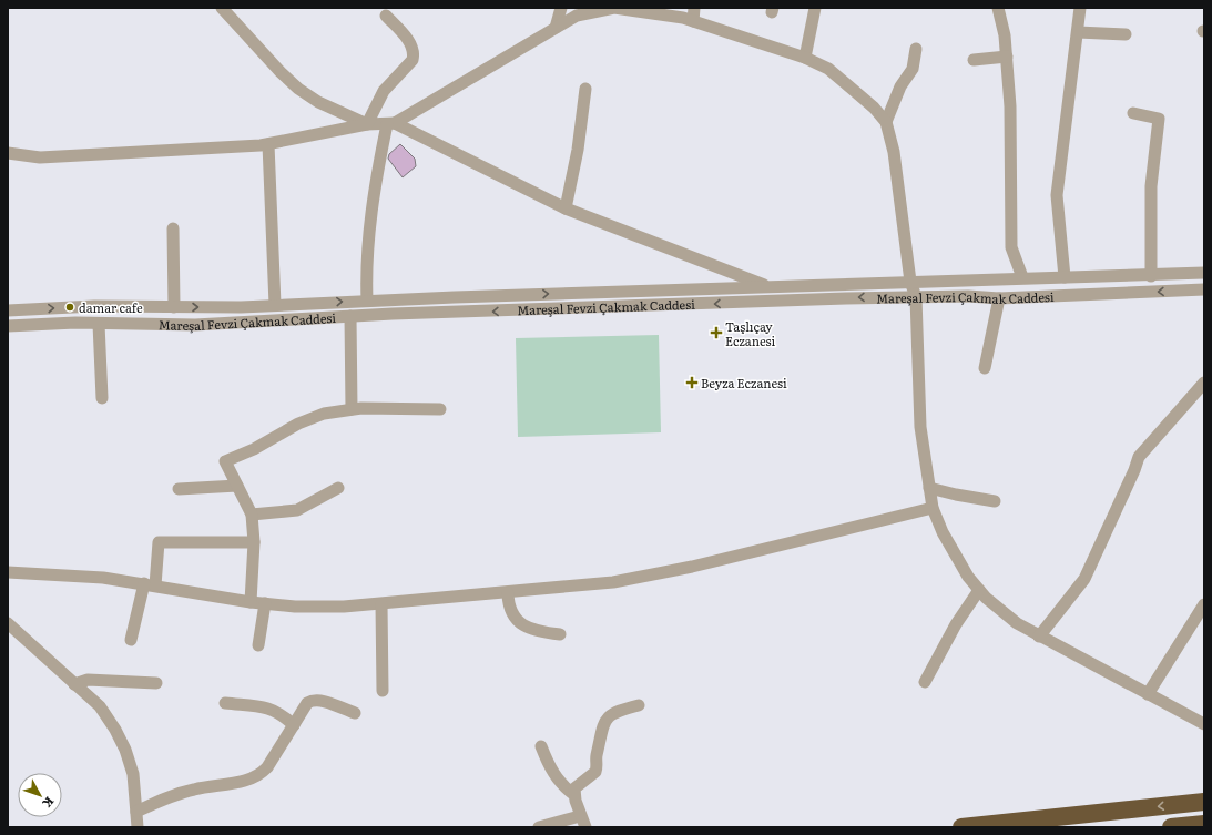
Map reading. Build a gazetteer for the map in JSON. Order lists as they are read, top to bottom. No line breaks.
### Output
{"streets":{"street":["Mareşal Fevzi Çakmak Caddesi"]},"places":{"other":["damar cafe"],"health":["Taşlıçay Eczanesi","Beyza Eczanesi"]},"north":"bottom right"}
